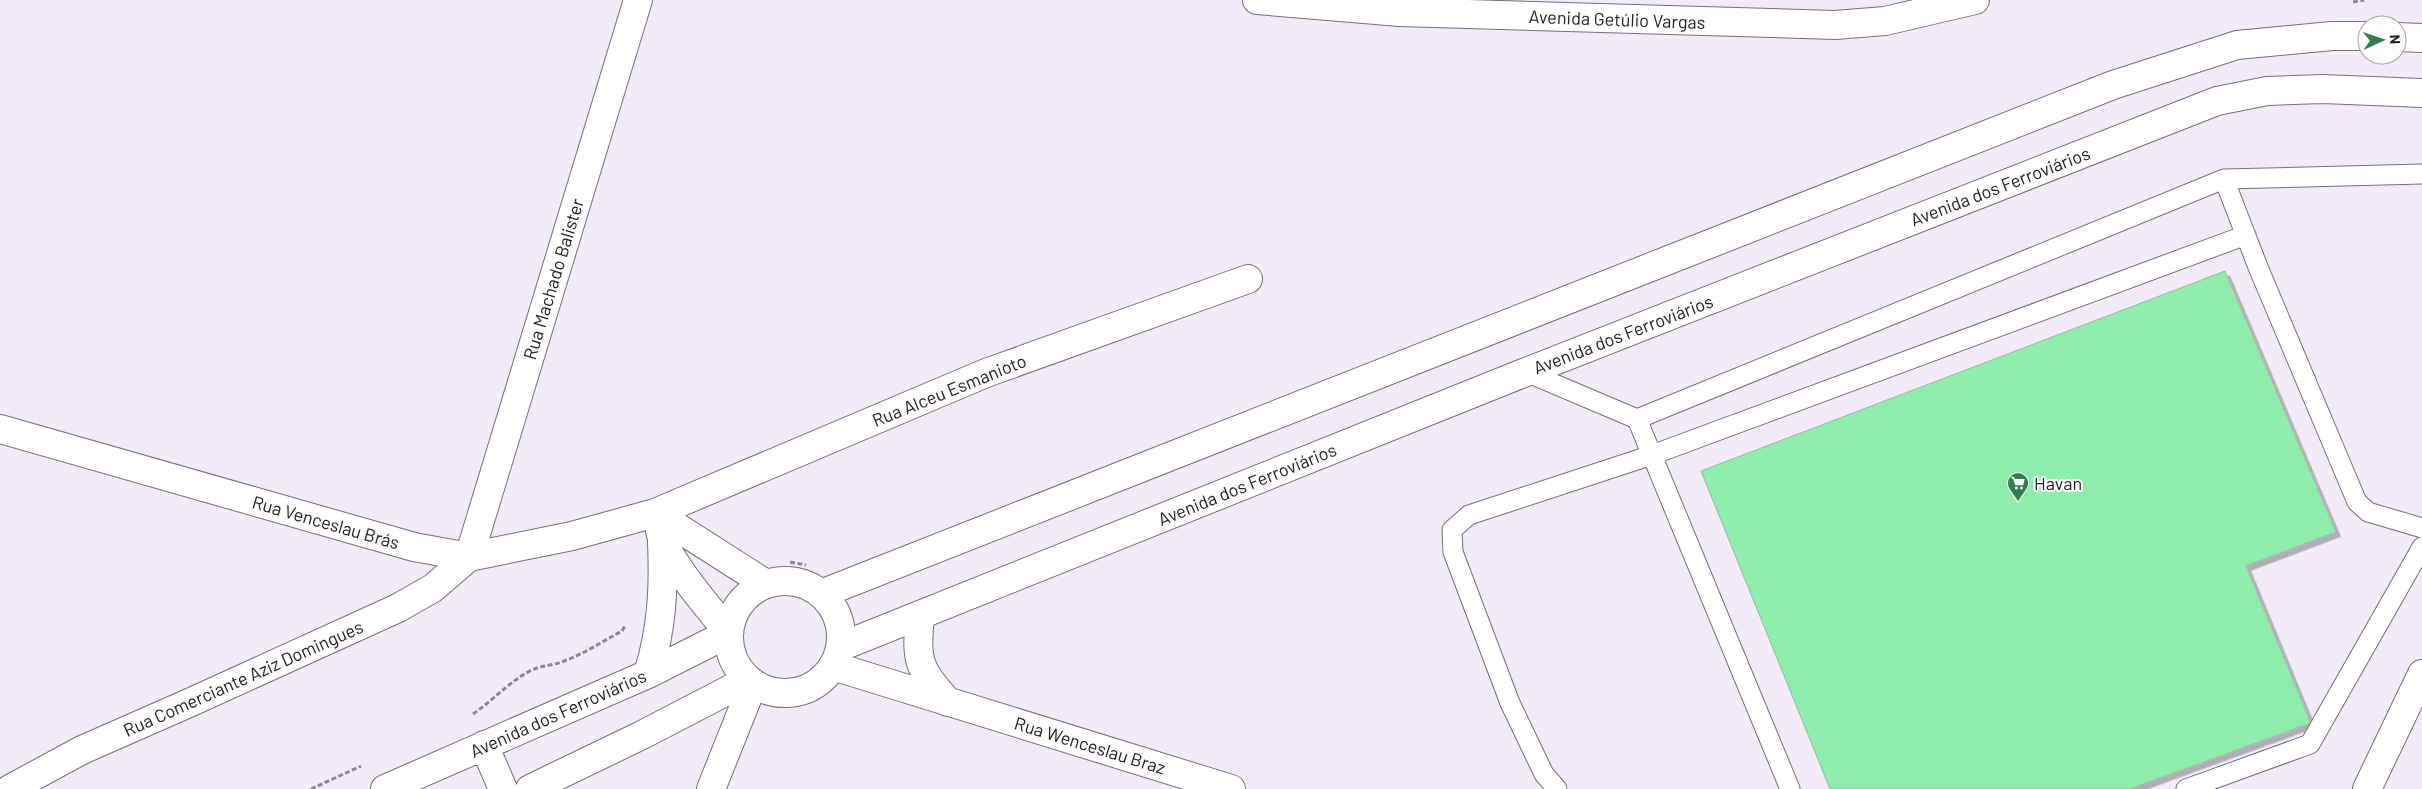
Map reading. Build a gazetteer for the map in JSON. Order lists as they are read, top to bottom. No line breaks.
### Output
{"streets":{"main road":["Avenida Getúlio Vargas","Avenida dos Ferroviários","Rua Machado Balister","Rua Alceu Esmanioto","Rua Venceslau Brás","Rua Comerciante Aziz Domingues","Rua Wenceslau Braz"]},"crossings":[["Avenida dos Ferroviários","Rua Wenceslau Braz"],["Rua Machado Balister","Rua Venceslau Brás"],["Rua Machado Balister","Rua Comerciante Aziz Domingues"],["Rua Alceu Esmanioto","Rua Venceslau Brás"],["Rua Venceslau Brás","Rua Comerciante Aziz Domingues"]],"places":{"supermarket":["Havan"]},"north":"right"}
